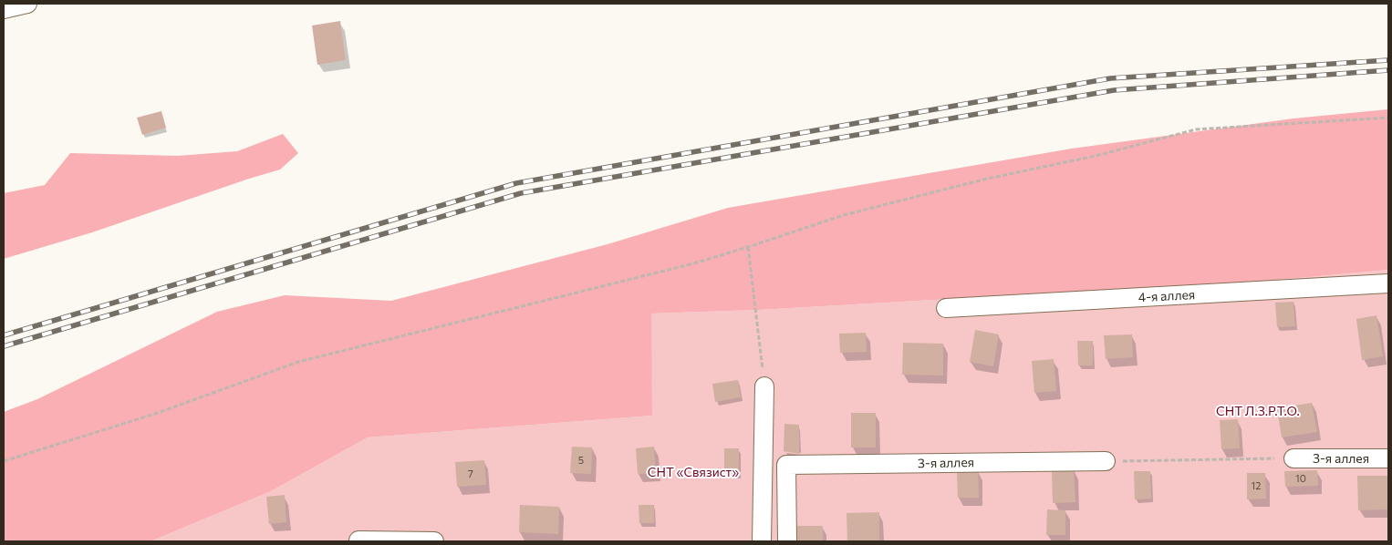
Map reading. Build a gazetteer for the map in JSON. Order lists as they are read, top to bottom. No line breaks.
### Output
{"streets":{"street":["4-я аллея","3-я аллея"]},"parks":["СНТ Л.З.Р.Т.О.","СНТ «Связист»"],"house_numbers":["5","7","10","12"]}
